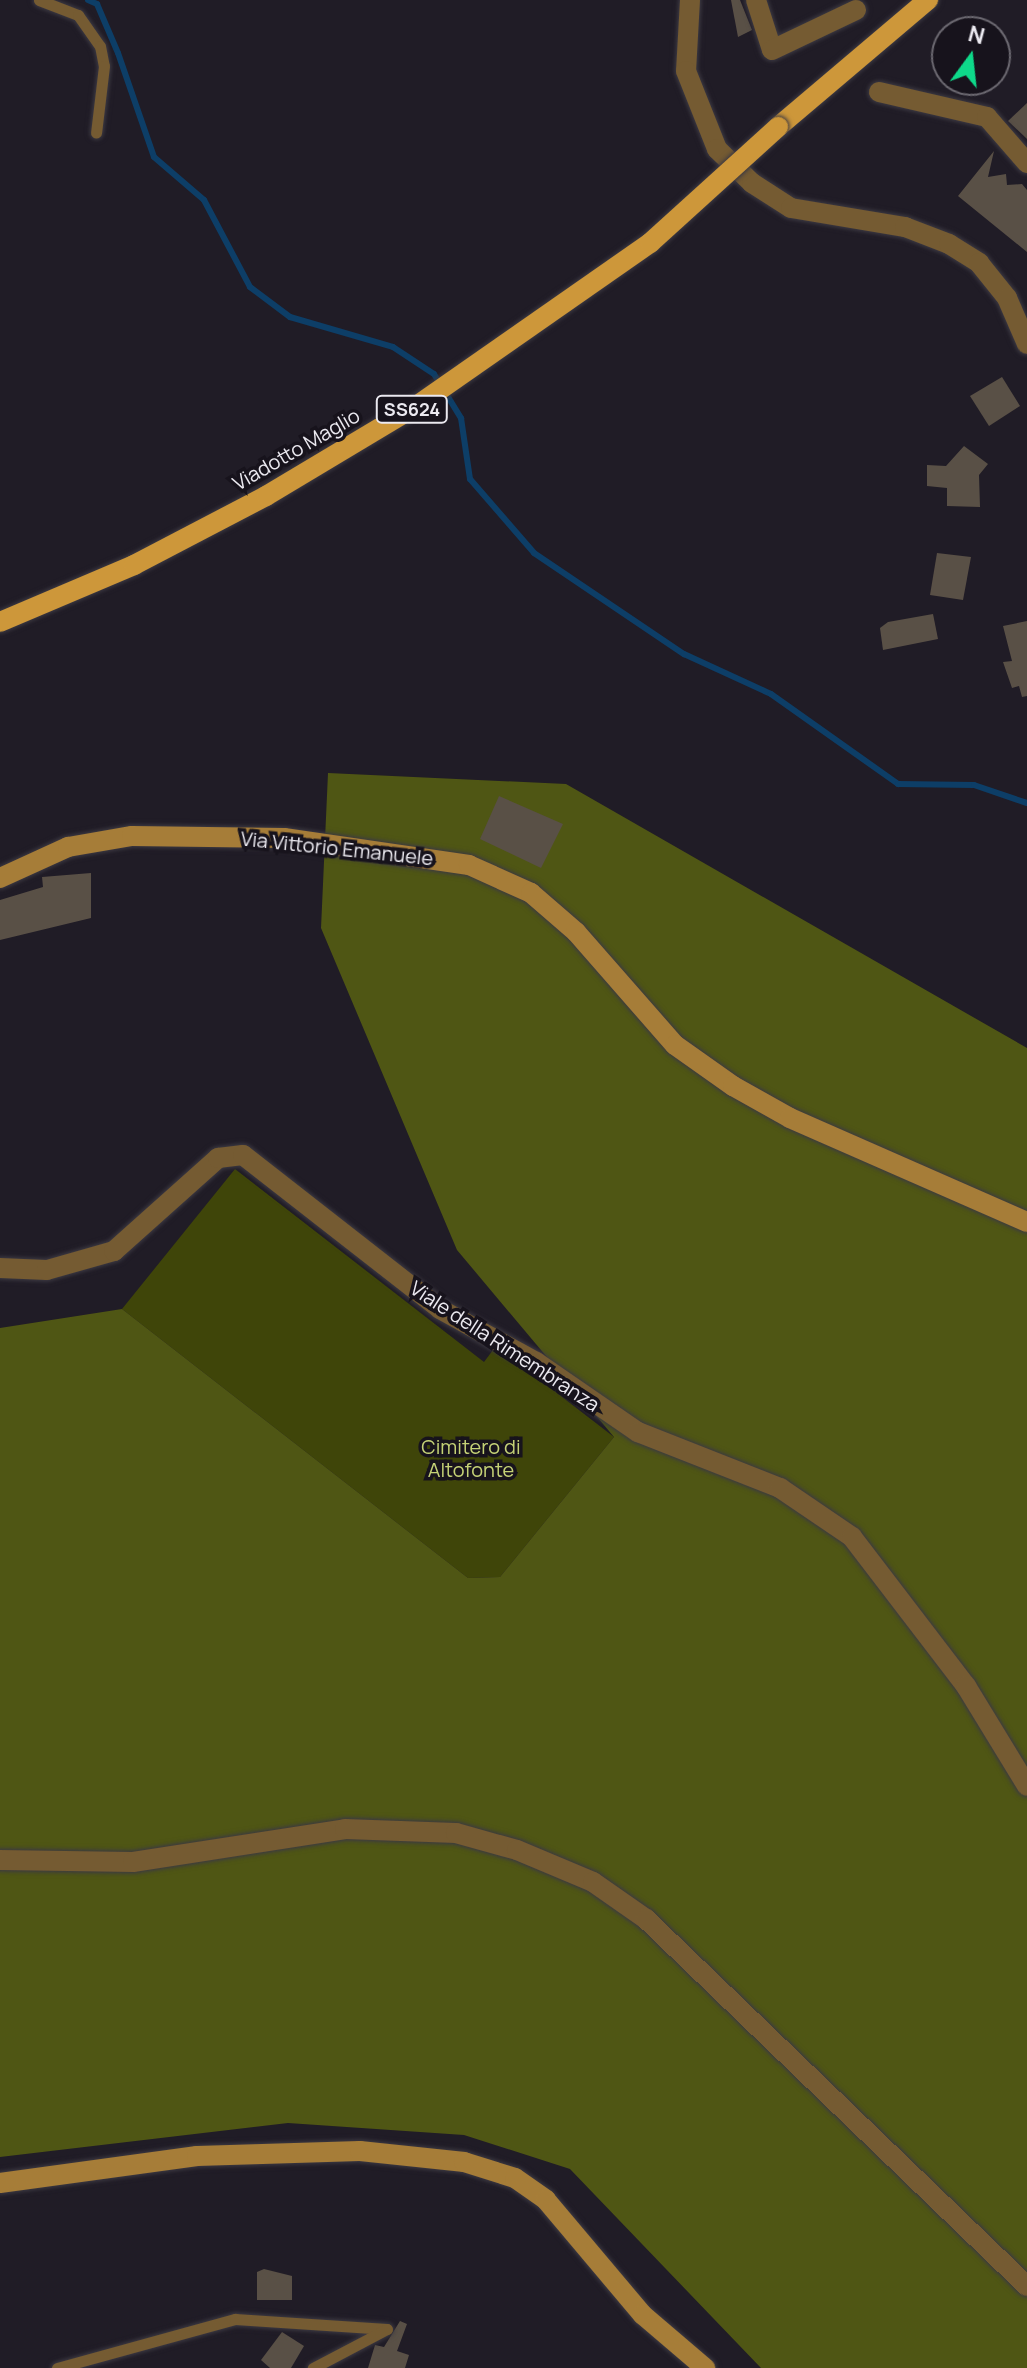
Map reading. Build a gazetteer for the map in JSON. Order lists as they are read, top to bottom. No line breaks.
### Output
{"streets":{"main road":["SS624","Viadotto Maglio","Via Vittorio Emanuele"],"street":["Viale della Rimembranza"]},"parks":["Cimitero di Altofonte"],"north":"top"}
